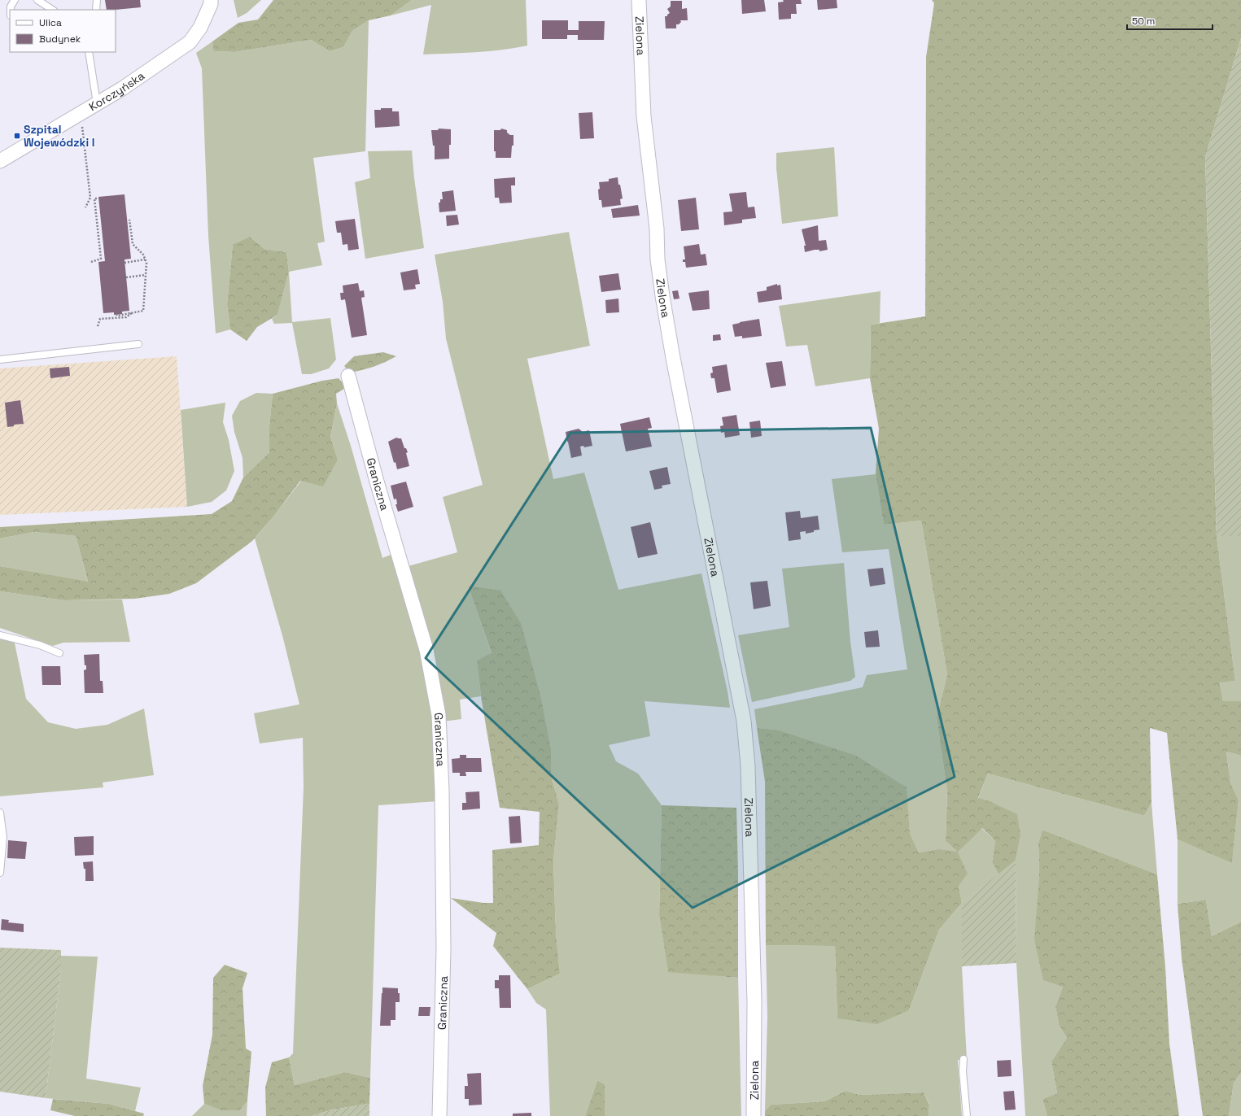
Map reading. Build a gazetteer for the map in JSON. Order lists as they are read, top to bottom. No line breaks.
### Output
{"streets":{"street":["Zielona","Korczyńska","Graniczna"]},"places":{"transit":["Szpital Wojewódzki I"]},"legend":["Ulica","Budynek"],"scale_bar":"50 m"}
